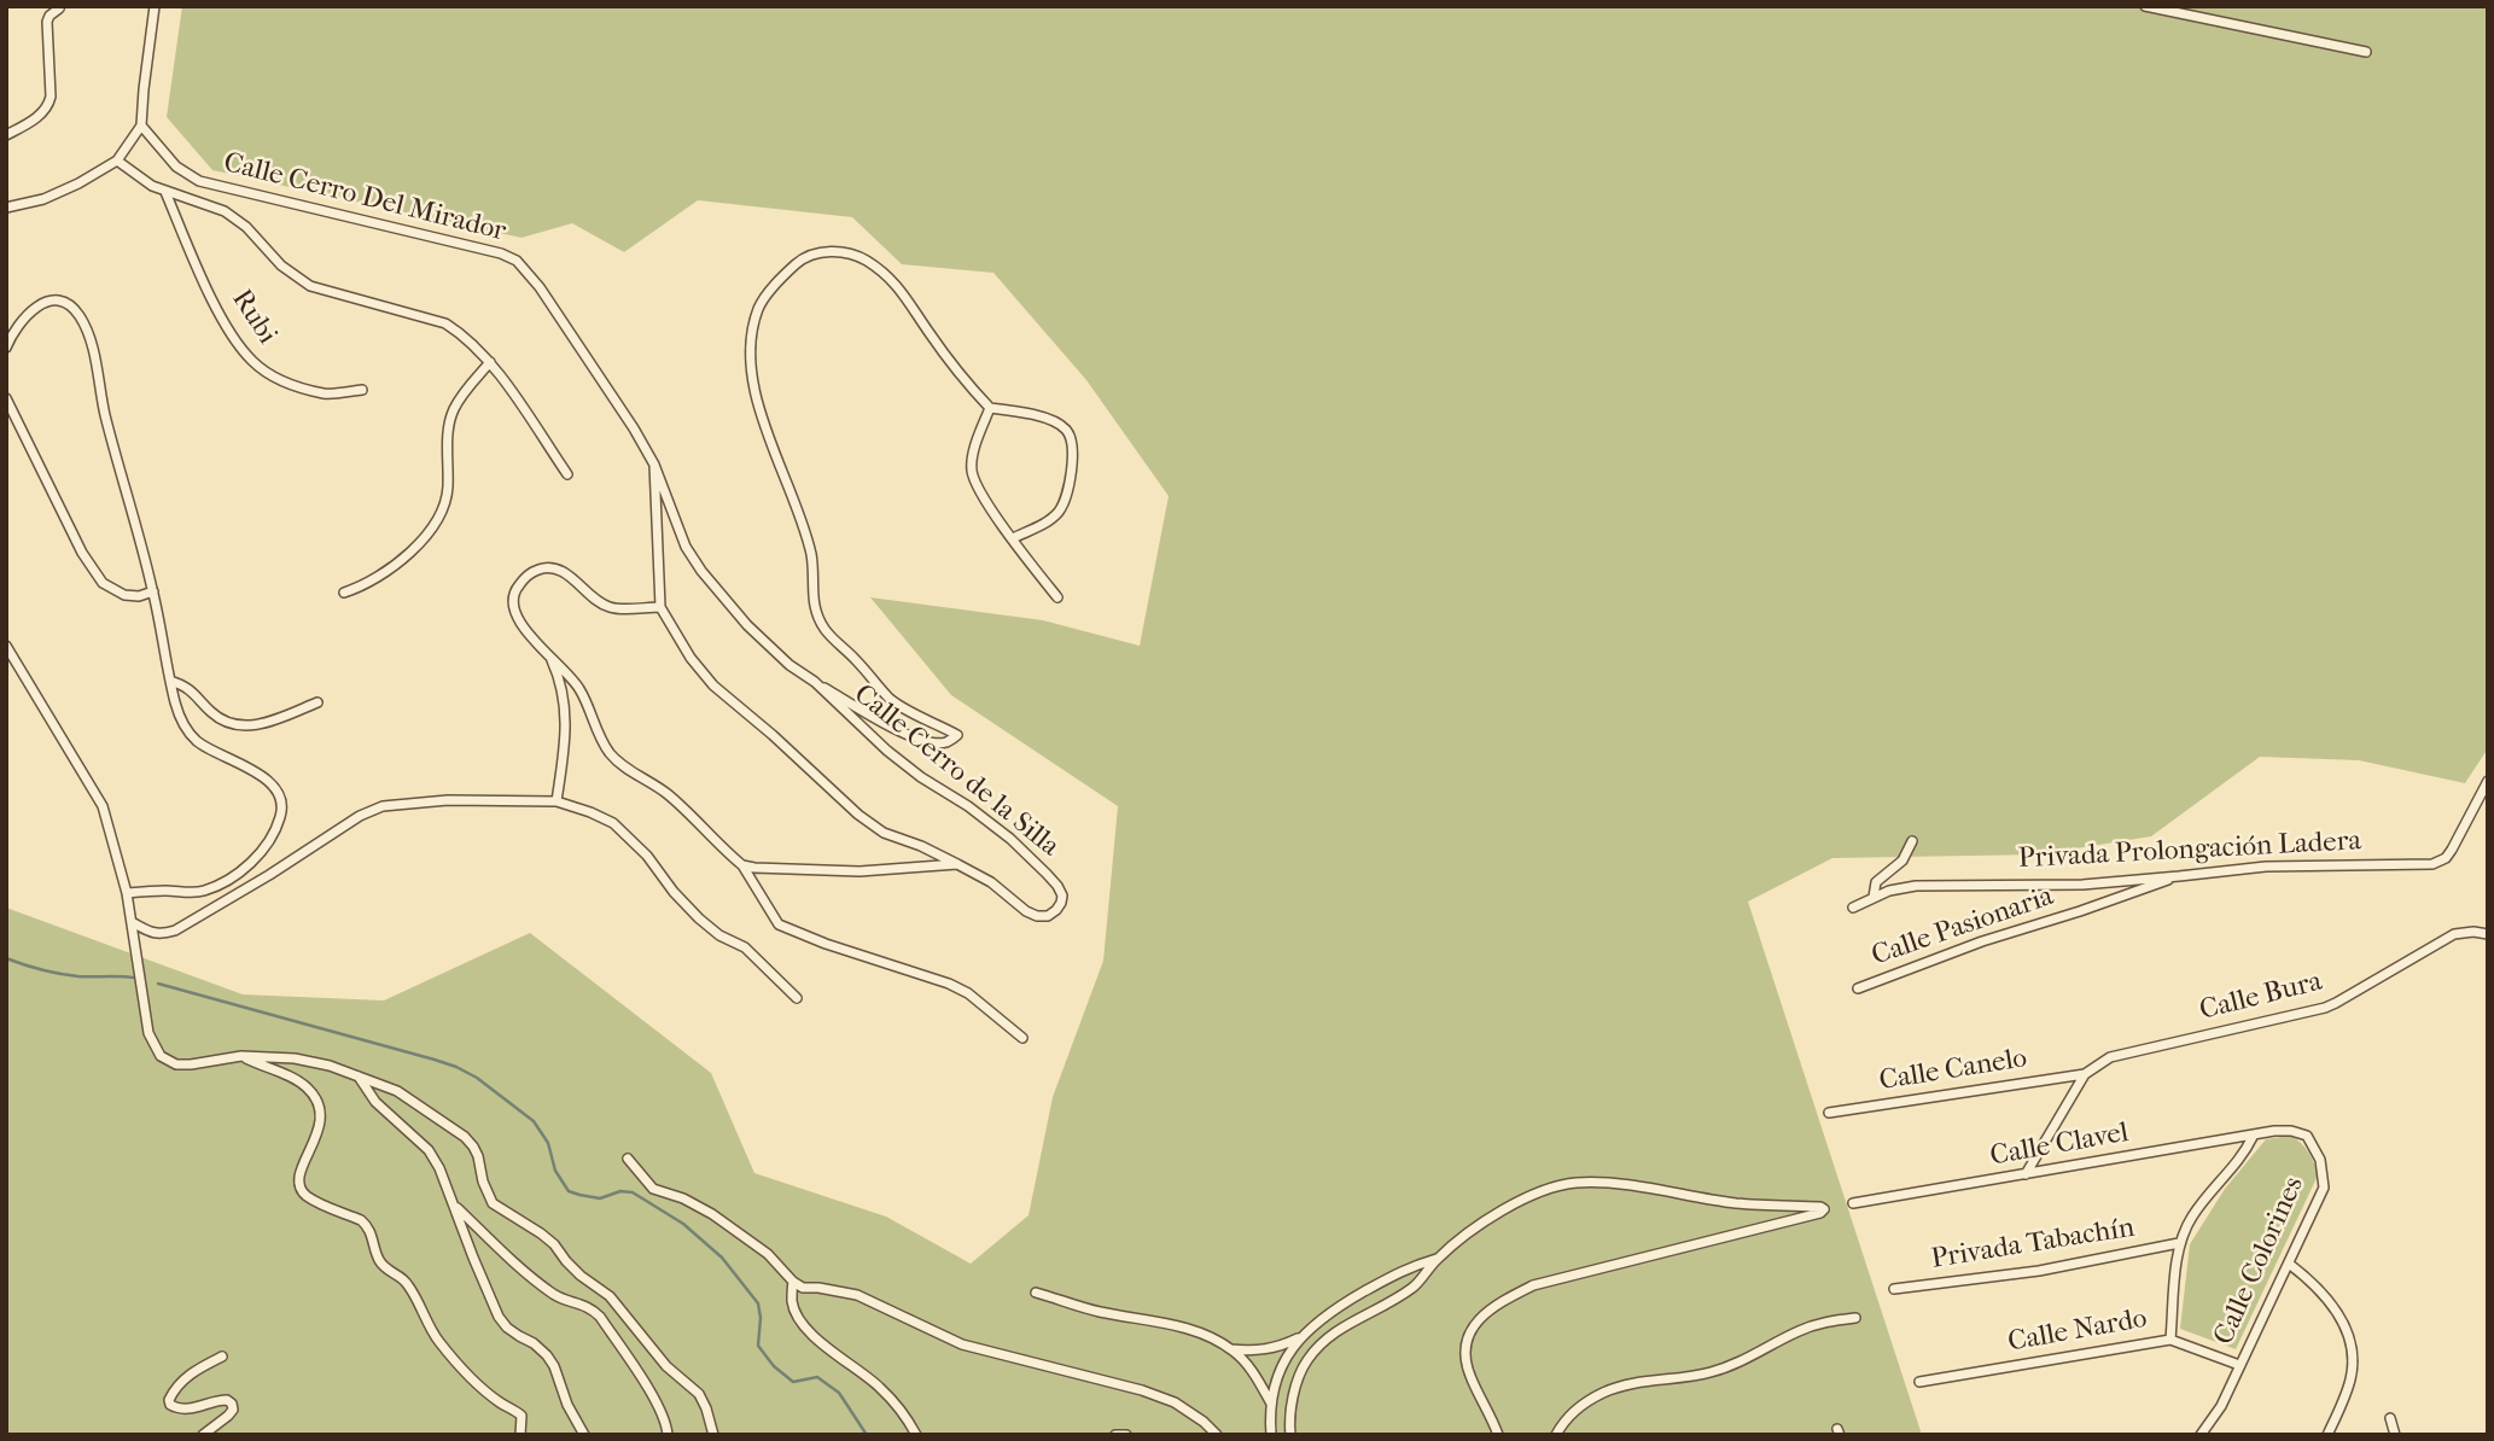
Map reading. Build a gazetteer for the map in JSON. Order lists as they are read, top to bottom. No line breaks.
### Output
{"streets":{"street":["Calle Cerro Del Mirador","Rubi","Calle Cerro de la Silla","Privada Prolongación Ladera","Calle Pasionaria","Calle Bura","Calle Canelo","Calle Clavel","Privada Tabachín","Calle Colorines","Calle Nardo"]},"crossings":[["Calle Cerro Del Mirador","Calle Cerro de la Silla"],["Privada Prolongación Ladera","Calle Pasionaria"],["Calle Bura","Calle Canelo"],["Calle Clavel","Calle Colorines"],["Calle Colorines","Calle Nardo"]]}
